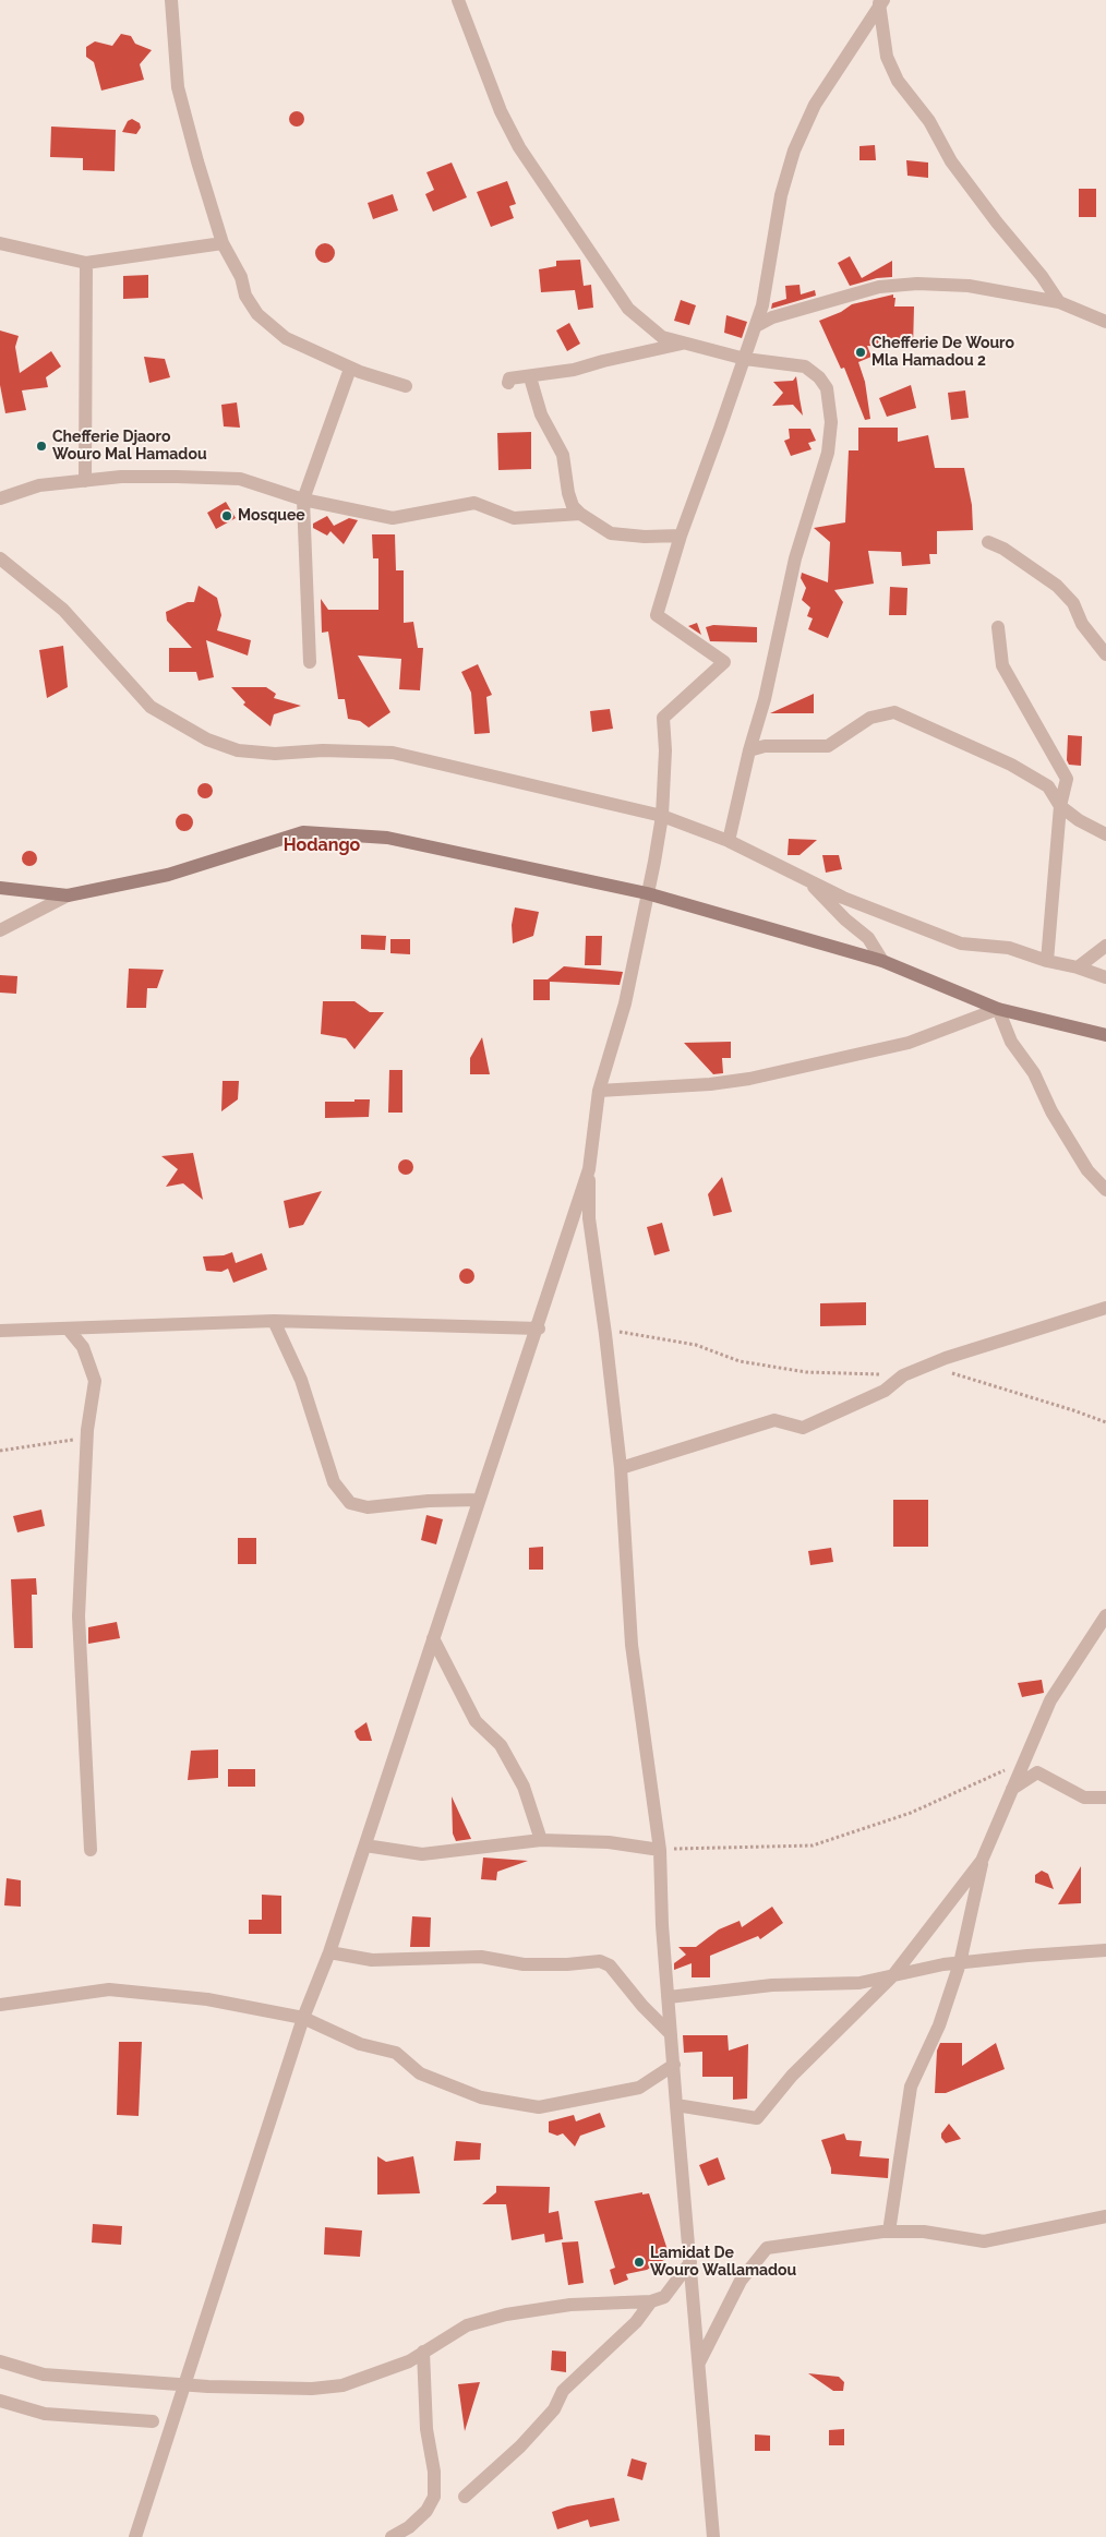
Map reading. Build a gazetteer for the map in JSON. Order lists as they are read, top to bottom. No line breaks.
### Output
{"districts":["Hodango"],"places":["Chefferie De Wouro Mla Hamadou 2","Chefferie Djaoro Wouro Mal Hamadou","Mosquee","Lamidat De Wouro Wallamadou"]}
